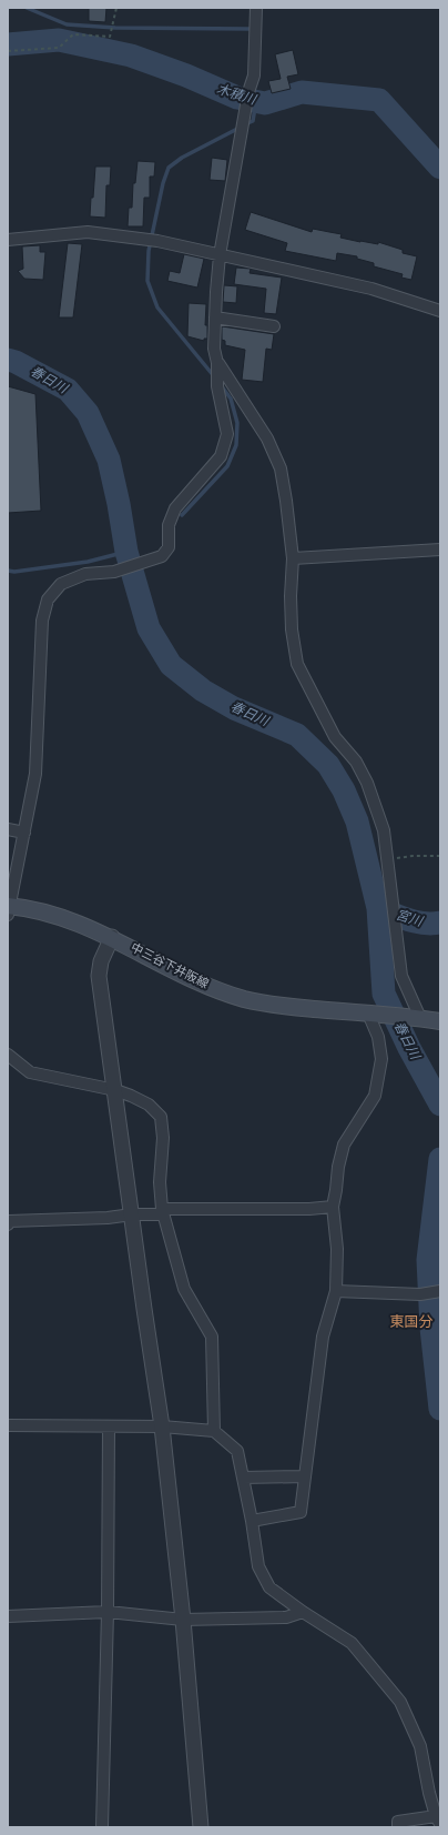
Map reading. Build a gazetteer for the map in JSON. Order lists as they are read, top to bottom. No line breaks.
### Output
{"streets":{"main road":["中三谷下井阪線"]},"districts":["東国分"],"water":["木積川","春日川","宮川"]}
